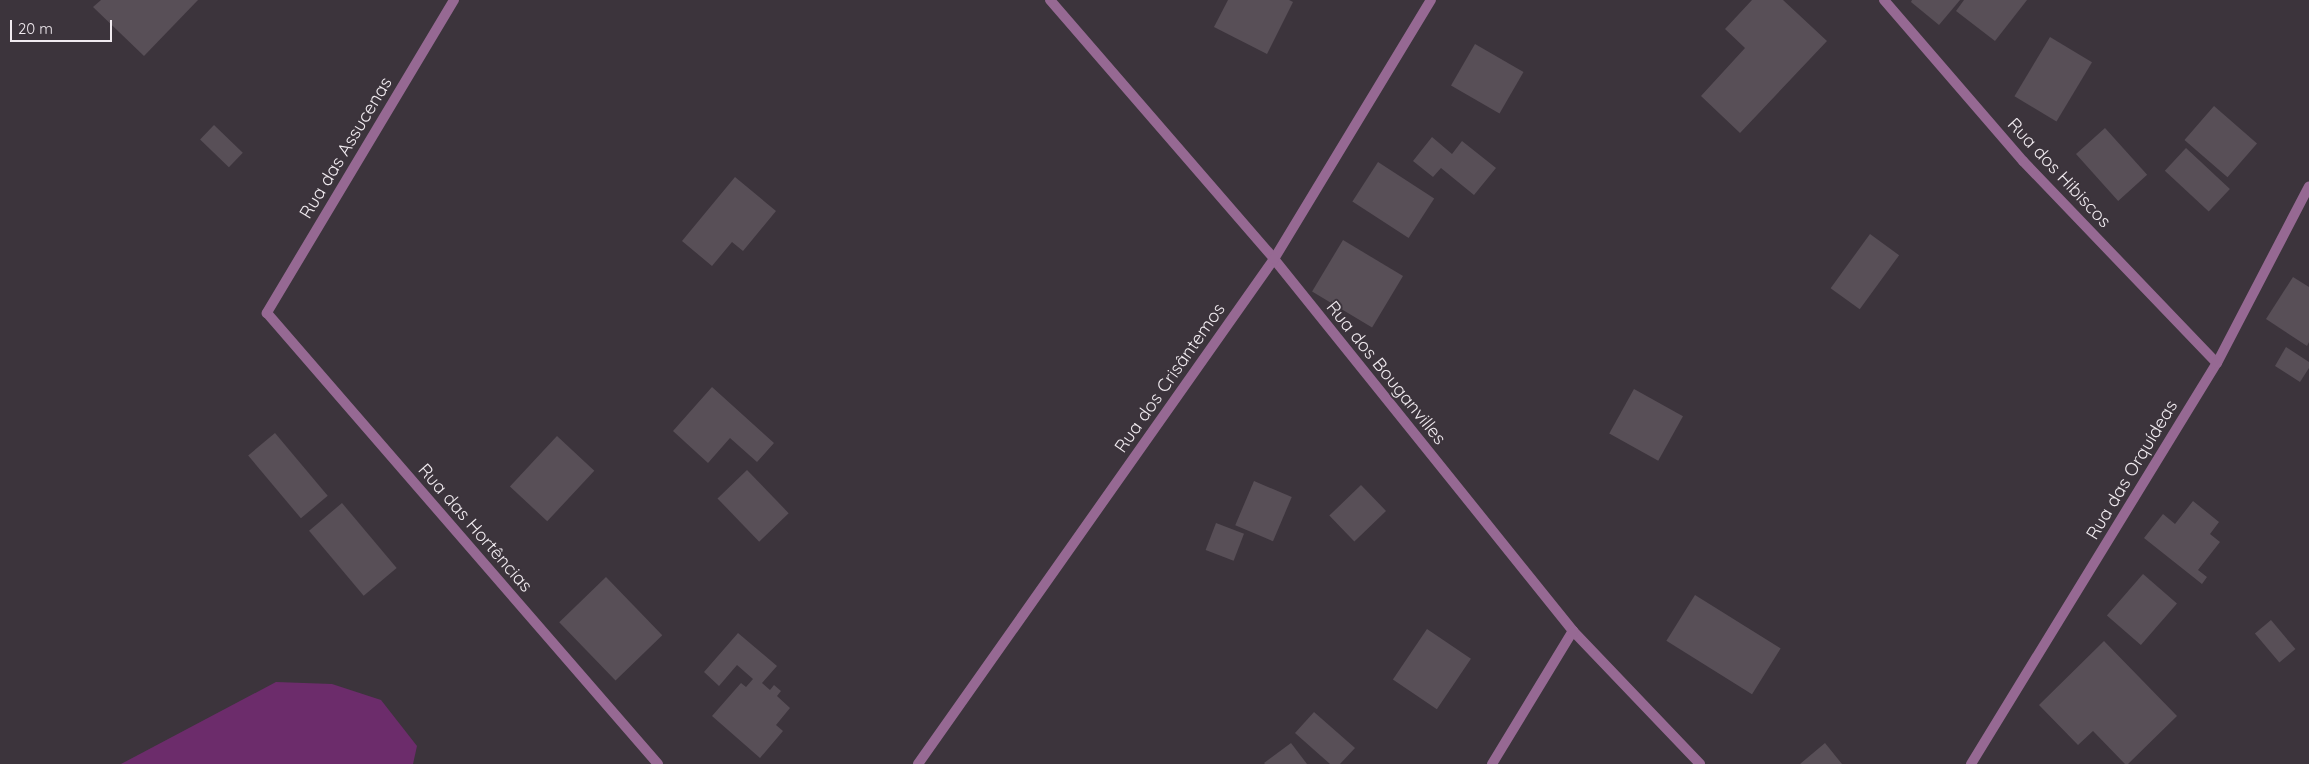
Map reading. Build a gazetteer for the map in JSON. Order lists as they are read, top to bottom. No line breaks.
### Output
{"streets":{"street":["Rua das Assucenas","Rua dos Hibiscos","Rua dos Bouganvilles","Rua dos Crisântemos","Rua das Orquídeas","Rua das Hortências"]},"crossings":[["Rua das Assucenas","Rua das Hortências"],["Rua dos Hibiscos","Rua das Orquídeas"],["Rua dos Bouganvilles","Rua dos Crisântemos"]],"scale_bar":"20 m"}
